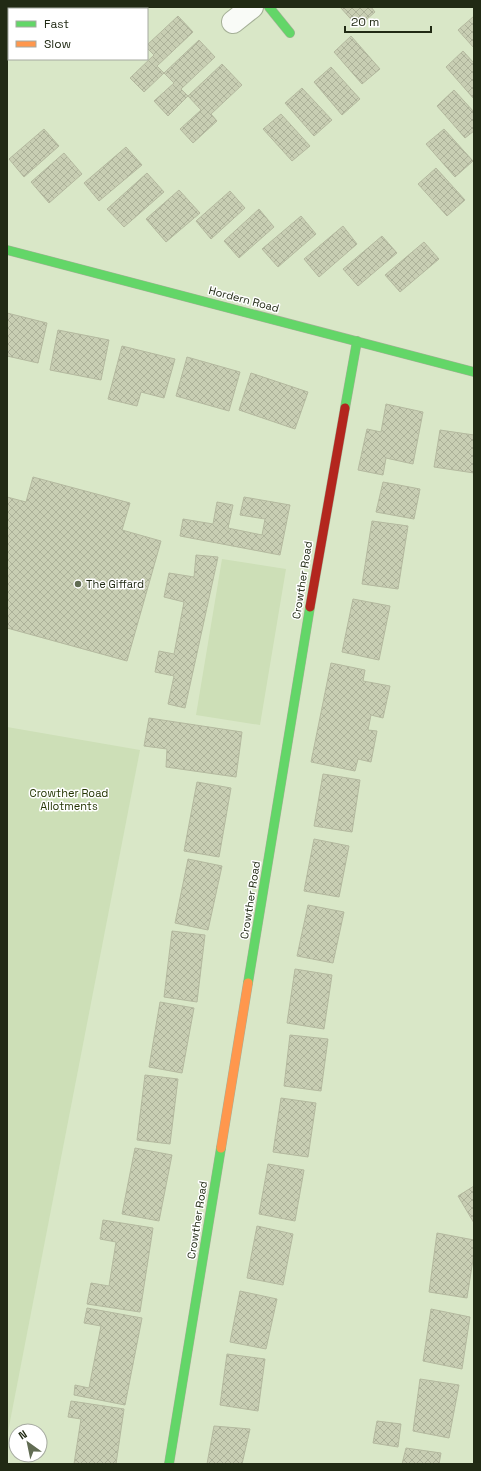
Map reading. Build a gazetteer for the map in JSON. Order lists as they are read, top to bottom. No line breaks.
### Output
{"streets":{"street":["Hordern Road","Crowther Road"]},"crossings":[["Hordern Road","Crowther Road"]],"parks":["Crowther Road Allotments"],"places":["The Giffard"],"legend":["Fast","Slow"],"scale_bar":"20 m","north":"top left"}
